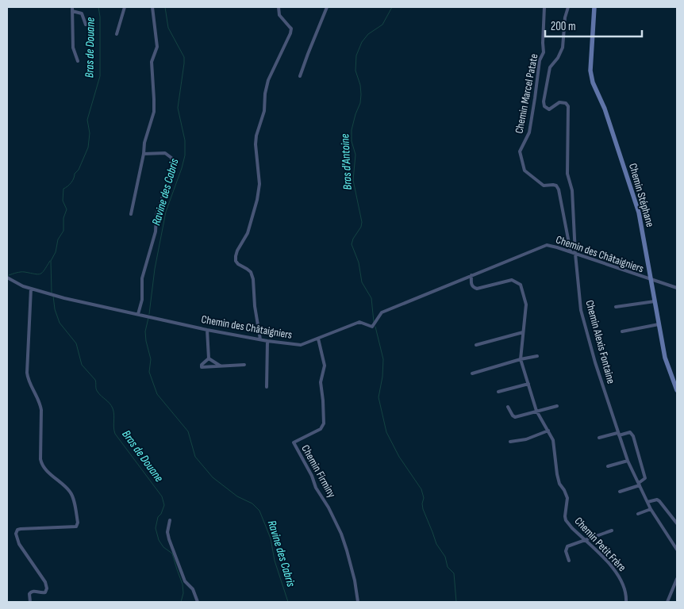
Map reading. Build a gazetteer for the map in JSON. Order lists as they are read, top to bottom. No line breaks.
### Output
{"streets":{"main road":["Chemin Stéphane"],"street":["Chemin Marcel Patate","Chemin des Châtaigniers","Chemin Alexis Fontaine","Chemin Firminy","Chemin Petit Frère"]},"crossings":[["Chemin Marcel Patate","Chemin des Châtaigniers"],["Chemin Stéphane","Chemin des Châtaigniers"],["Chemin des Châtaigniers","Chemin Alexis Fontaine"],["Chemin des Châtaigniers","Chemin Firminy"],["Chemin des Châtaigniers","Chemin Petit Frère"]],"water":["Bras de Douane","Bras d'Antoine","Ravine des Cabris"],"scale_bar":"200 m"}
